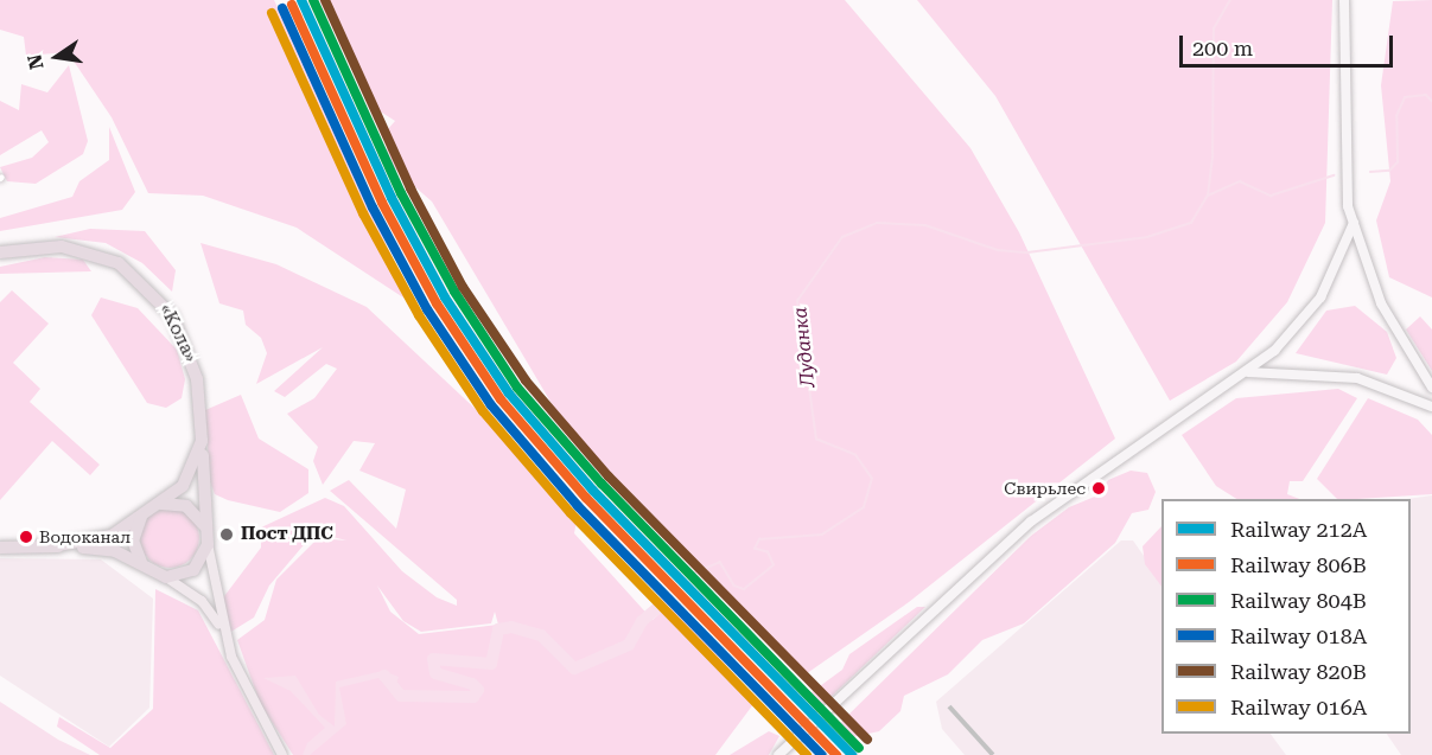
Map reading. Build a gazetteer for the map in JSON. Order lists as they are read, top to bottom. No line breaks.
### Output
{"streets":{"highway":["«Кола»"]},"water":["Луданка"],"places":["Свирьлес","Пост ДПС","Водоканал"],"lines":["rail line 212А","rail line 804В","rail line 820В","rail line 806В","rail line 018А","rail line 016А"],"legend":["Railway 212А","Railway 806В","Railway 804В","Railway 018А","Railway 820В","Railway 016А"],"scale_bar":"200 m","north":"left"}
